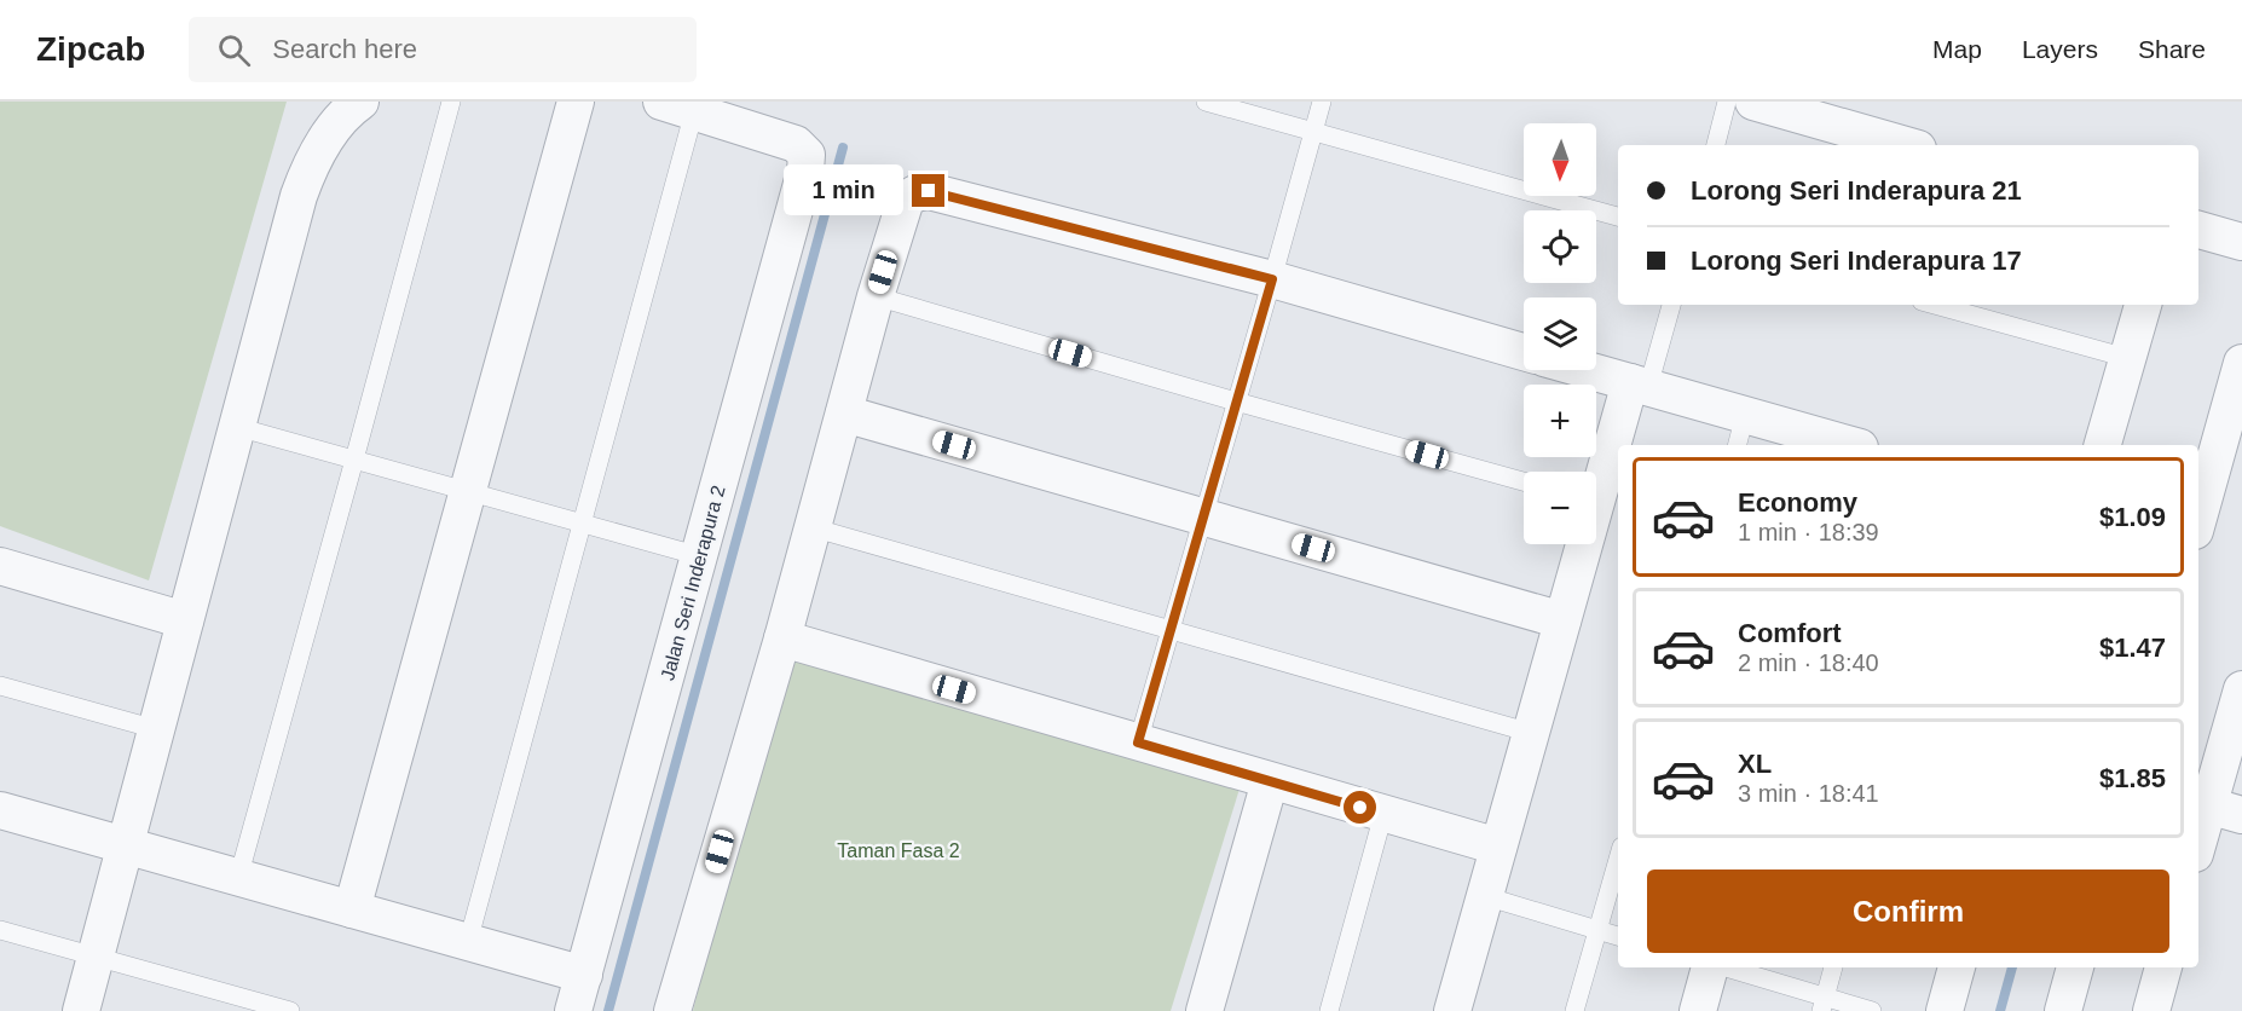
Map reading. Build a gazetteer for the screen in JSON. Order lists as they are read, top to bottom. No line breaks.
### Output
{"streets":{"street":["Jalan Seri Inderapura 2"]},"parks":["Taman Fasa 2"],"north":"bottom","page":{"header":"Zipcab","search":"Search here","nav":["Map","Layers","Share"],"map_buttons":["+","−"],"banner":["Lorong Seri Inderapura 21","Lorong Seri Inderapura 17"],"bubble":"1 min","list":[{"name":"Economy","note":"1 min · 18:39","value":"$1.09"},{"name":"Comfort","note":"2 min · 18:40","value":"$1.47"},{"name":"XL","note":"3 min · 18:41","value":"$1.85"}],"buttons":"Confirm"}}
